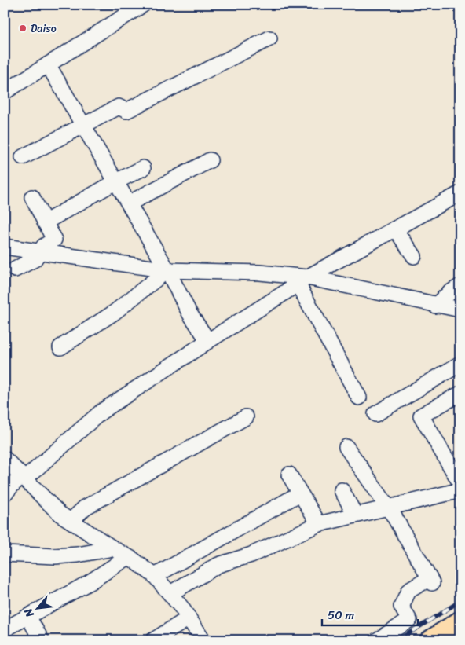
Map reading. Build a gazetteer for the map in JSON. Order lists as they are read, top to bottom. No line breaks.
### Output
{"places":["Daiso"],"scale_bar":"50 m","north":"bottom left"}
